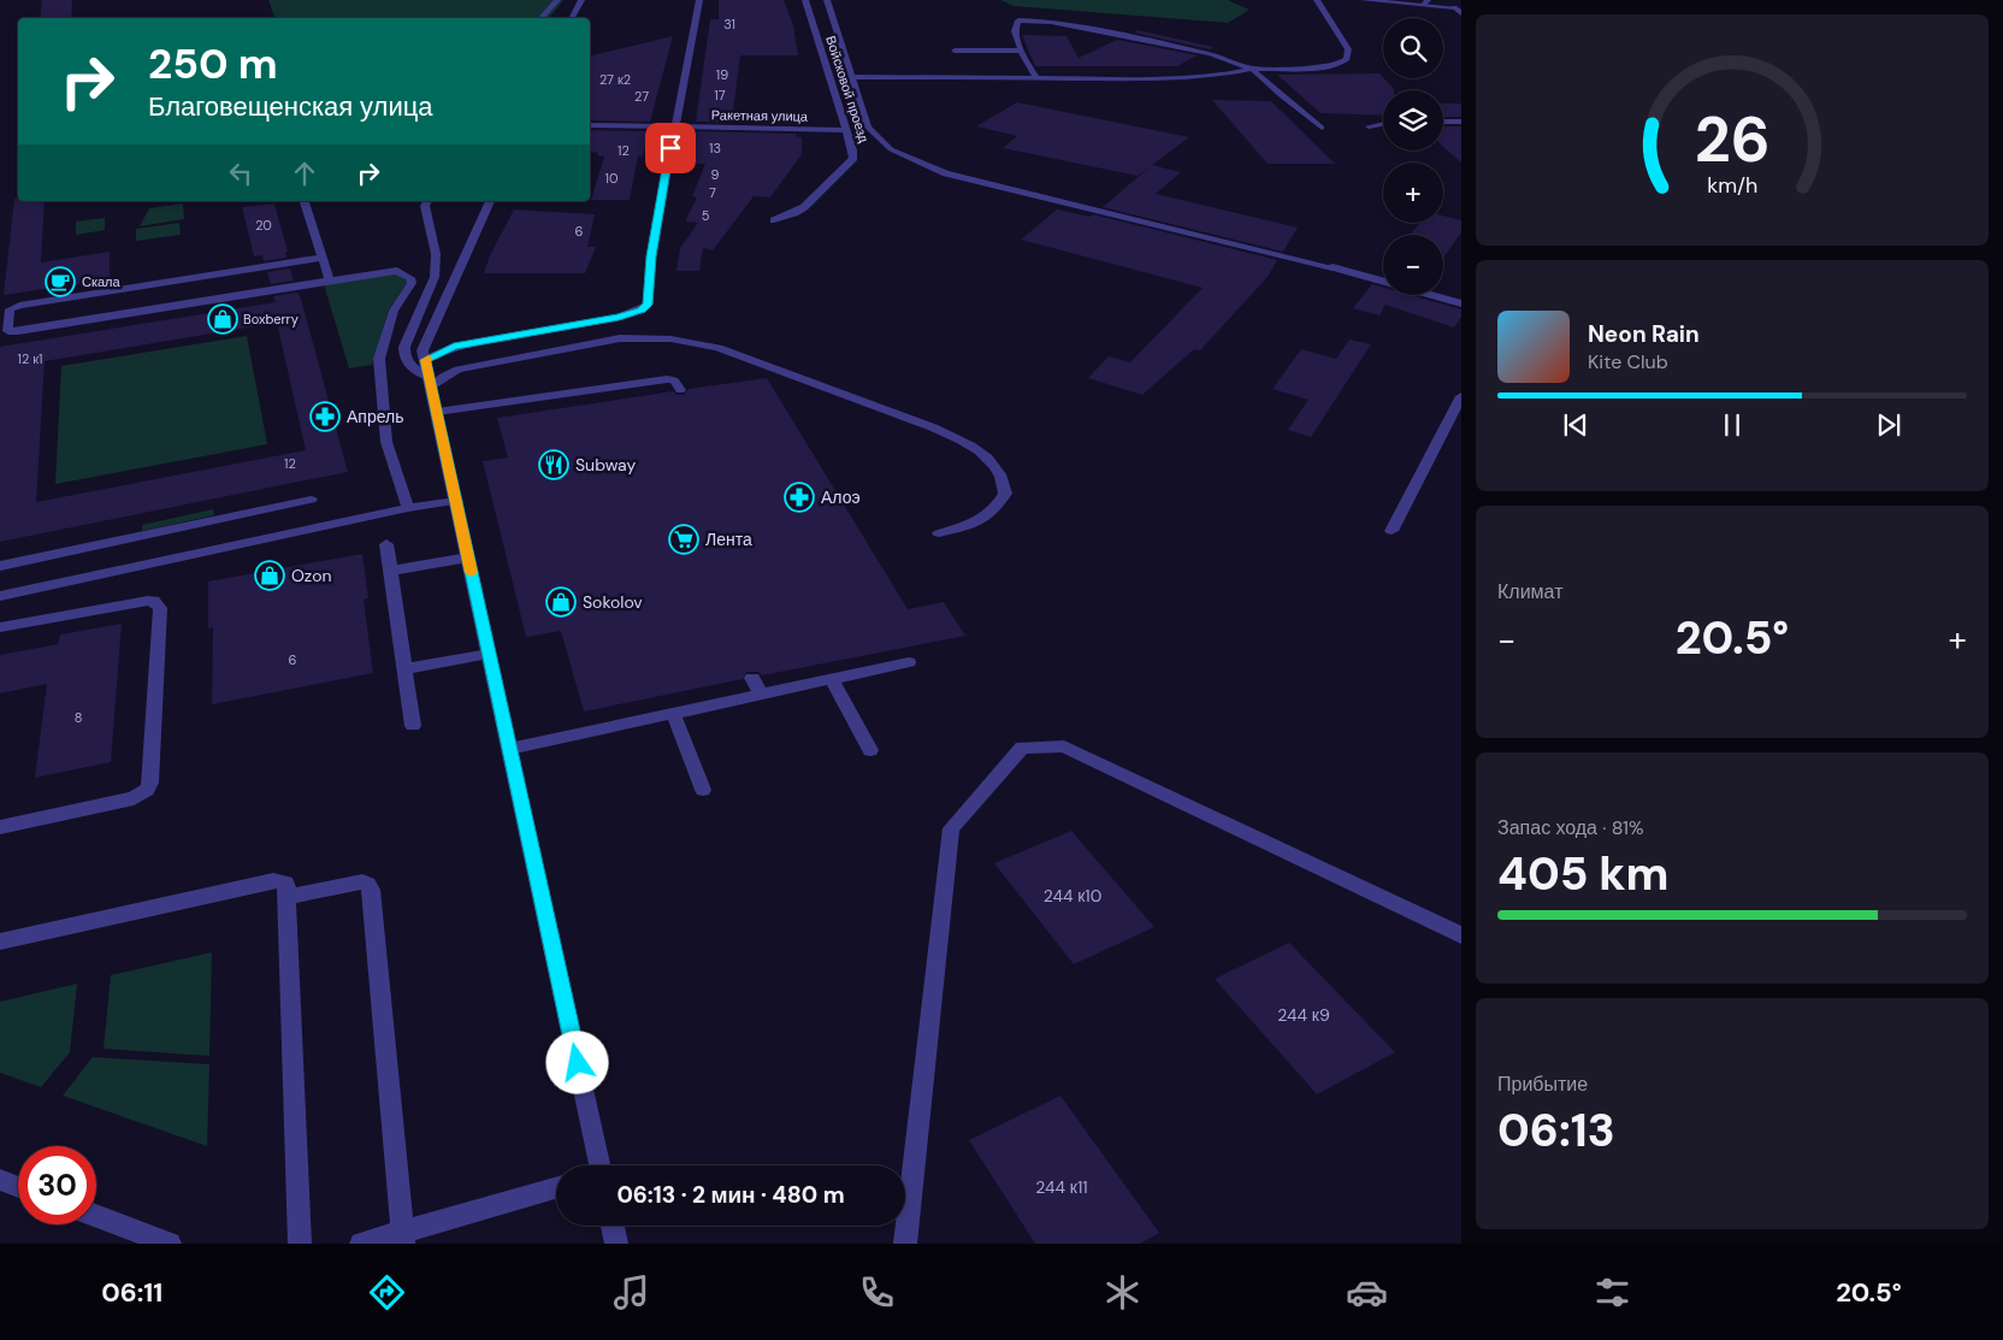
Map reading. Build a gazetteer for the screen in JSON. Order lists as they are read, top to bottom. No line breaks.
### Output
{"streets":{"street":["Войсковой проезд","Ракетная улица"]},"crossings":[["Войсковой проезд","Ракетная улица"]],"places":{"cafe":["Скала"],"shop":["Boxberry","Ozon","Sokolov"],"pharmacy":["Апрель","Алоэ"],"restaurant":["Subway"],"supermarket":["Лента"]},"house_numbers":["31","19","27 к2","17","27","13","12","9","10","7","5","20","6","12 к1","12","6","8","244 к10","244 к9","244 к11"],"page":{"map_buttons":["+","−"],"turn":["250 m","Благовещенская улица"],"song":["Neon Rain","Kite Club"],"tile":["Климат",["Запас хода · 81%","405 km"],["Прибытие","06:13"]],"heat":["−","20.5°","+"],"limit":"30","trip":"06:13 · 2 мин · 480 m","tabs":["06:11","20.5°"],"gauge":["26","km/h"]}}
